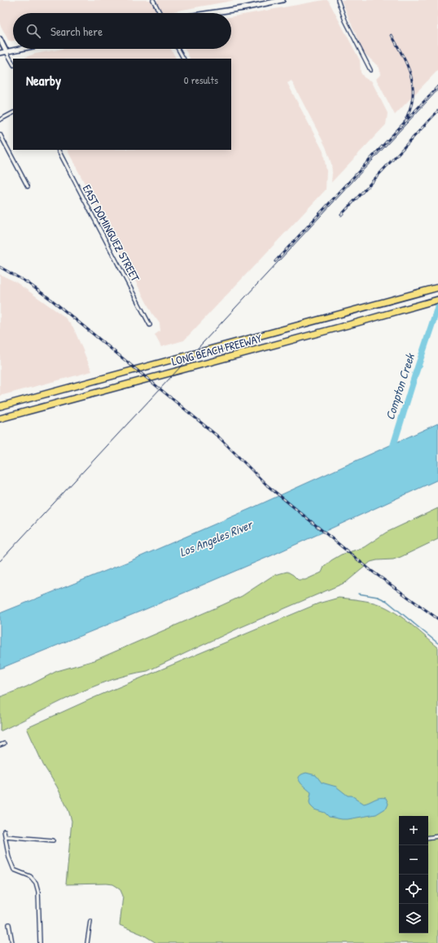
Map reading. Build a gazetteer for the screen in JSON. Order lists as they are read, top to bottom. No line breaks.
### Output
{"streets":{"highway":["LONG BEACH FREEWAY"],"street":["EAST DOMINGUEZ STREET"]},"water":["Compton Creek","Los Angeles River"],"page":{"search":"Search here","heading":["Nearby","0 results"],"map_buttons":["+","−"]}}
